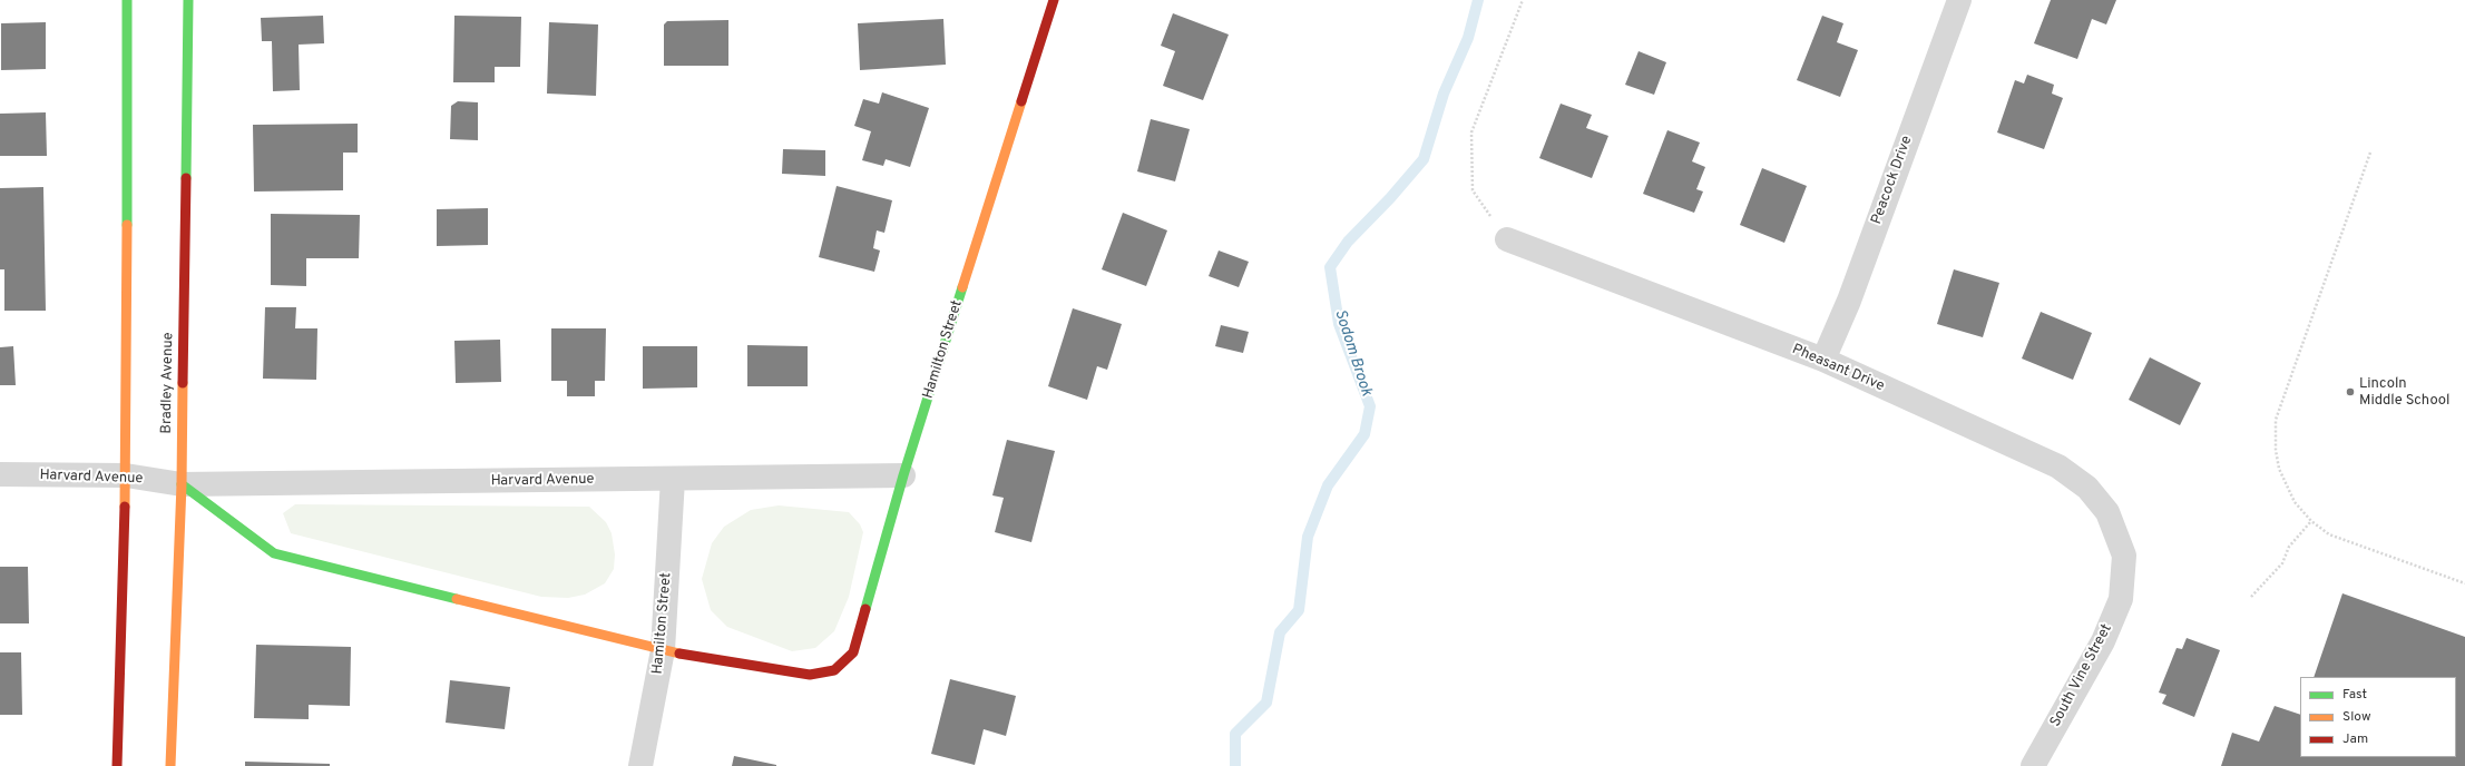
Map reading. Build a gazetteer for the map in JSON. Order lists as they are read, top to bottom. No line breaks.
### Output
{"streets":{"street":["Peacock Drive","Hamilton Street","Pheasant Drive","Bradley Avenue","Harvard Avenue","South Vine Street"]},"crossings":[["Peacock Drive","Pheasant Drive"],["Hamilton Street","Harvard Avenue"],["Pheasant Drive","South Vine Street"],["Bradley Avenue","Harvard Avenue"]],"water":["Sodom Brook"],"places":["Lincoln Middle School"],"legend":["Fast","Slow","Jam"]}
